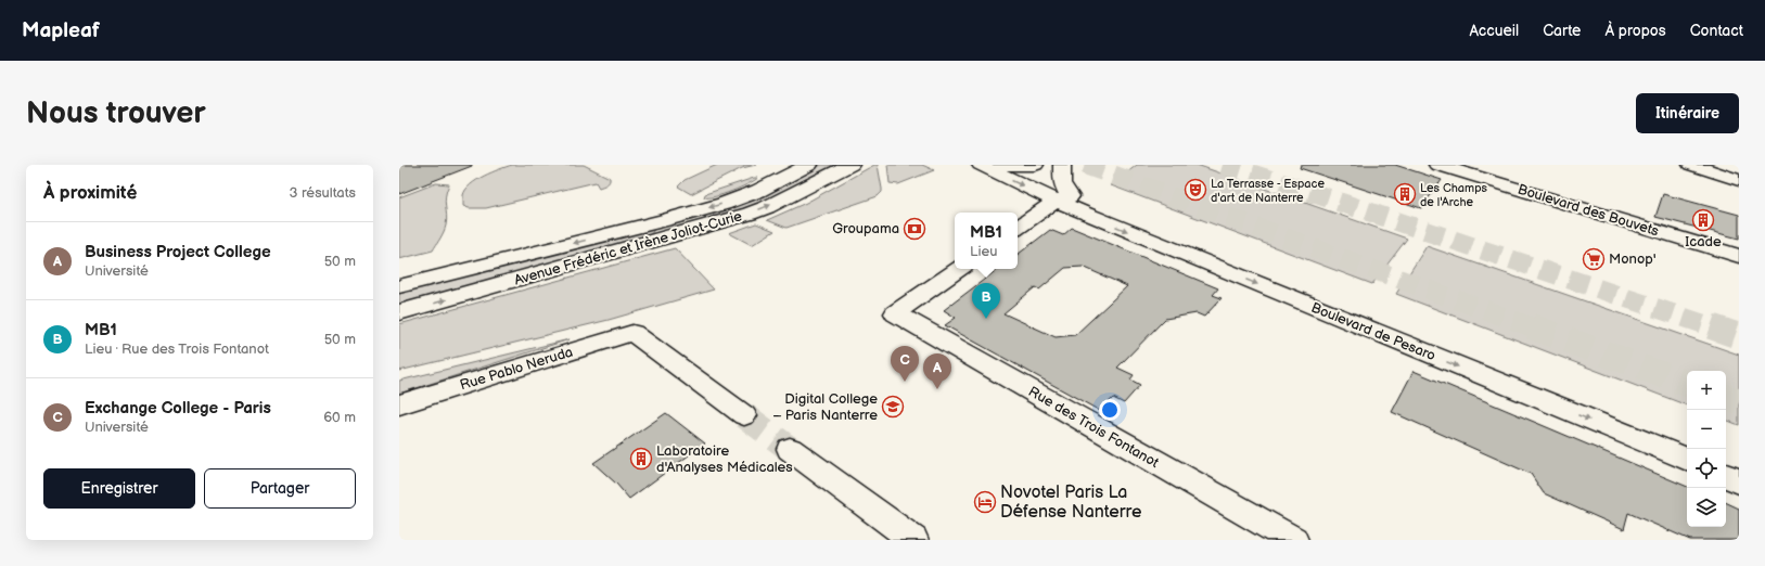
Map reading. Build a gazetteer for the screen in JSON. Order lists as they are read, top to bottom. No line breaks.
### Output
{"streets":{"street":["Boulevard des Bouvets","Avenue Frédéric et Irène Joliot-Curie","Boulevard de Pesaro","Rue Pablo Neruda","Rue des Trois Fontanot"]},"one_way":["Boulevard de Pesaro"],"places":{"theatre":["La Terrasse - Espace d'art de Nanterre"],"building":["Les Champs de l'Arche","Icade","Laboratoire d'Analyses Médicales"],"bank":["Groupama"],"supermarket":["Monop'"],"school or university":["Digital College – Paris Nanterre"],"hotel":["Novotel Paris La Défense Nanterre"]},"page":{"header":"Mapleaf","nav":["Accueil","Carte","À propos","Contact"],"buttons":["Itinéraire",["Enregistrer","Partager"]],"title":"Nous trouver","heading":["À proximité","3 résultats"],"popup":["MB1","Lieu"],"list":[{"mark":"A","name":"Business Project College","note":"Université","value":"50 m"},{"mark":"B","name":"MB1","note":"Lieu · Rue des Trois Fontanot","value":"50 m"},{"mark":"C","name":"Exchange College - Paris","note":"Université","value":"60 m"}],"pins":["B","C","A"],"map_buttons":["+","−"]}}
